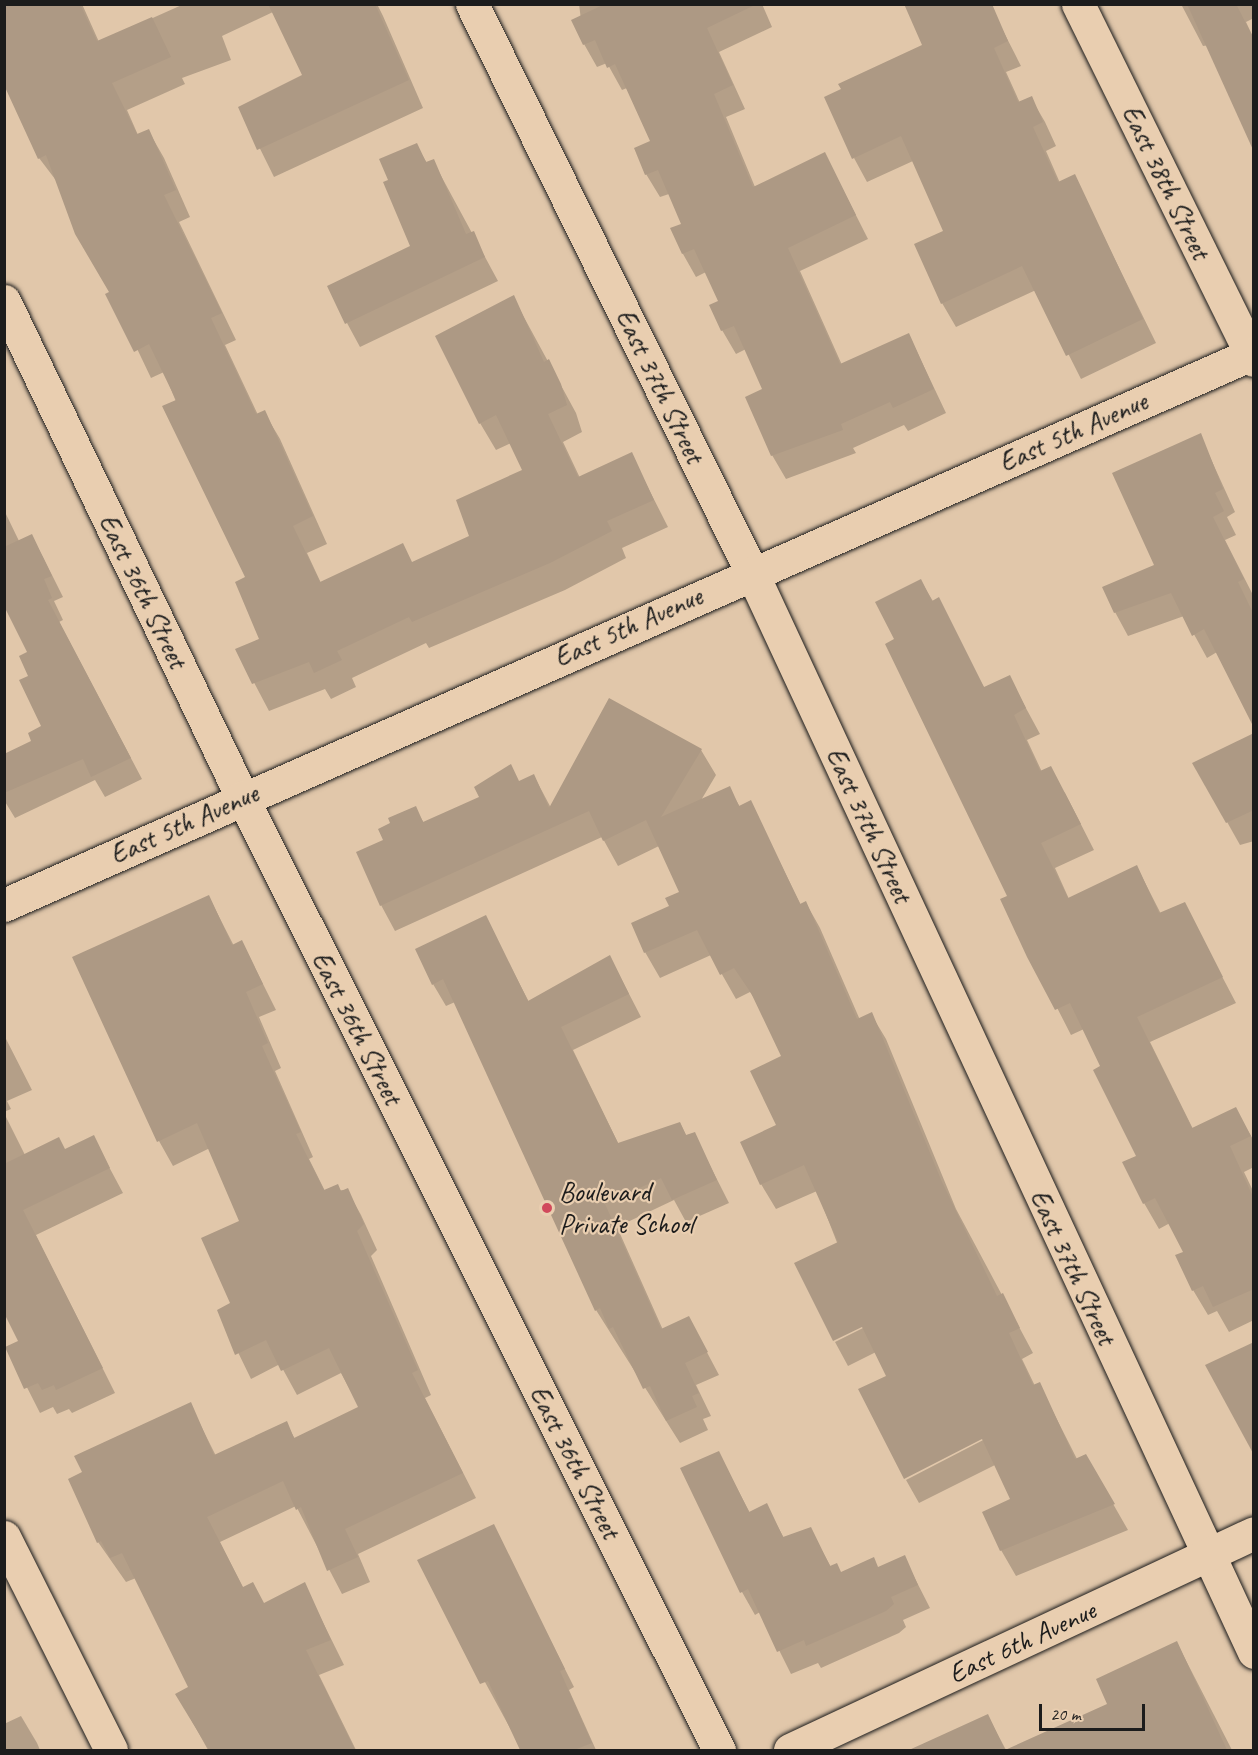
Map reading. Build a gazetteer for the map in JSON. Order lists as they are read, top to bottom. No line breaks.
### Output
{"streets":{"street":["East 38th Street","East 37th Street","East 5th Avenue","East 36th Street","East 6th Avenue"]},"crossings":[["East 38th Street","East 5th Avenue"],["East 37th Street","East 5th Avenue"],["East 37th Street","East 6th Avenue"],["East 5th Avenue","East 36th Street"]],"places":["Boulevard Private School"],"scale_bar":"20 m"}
